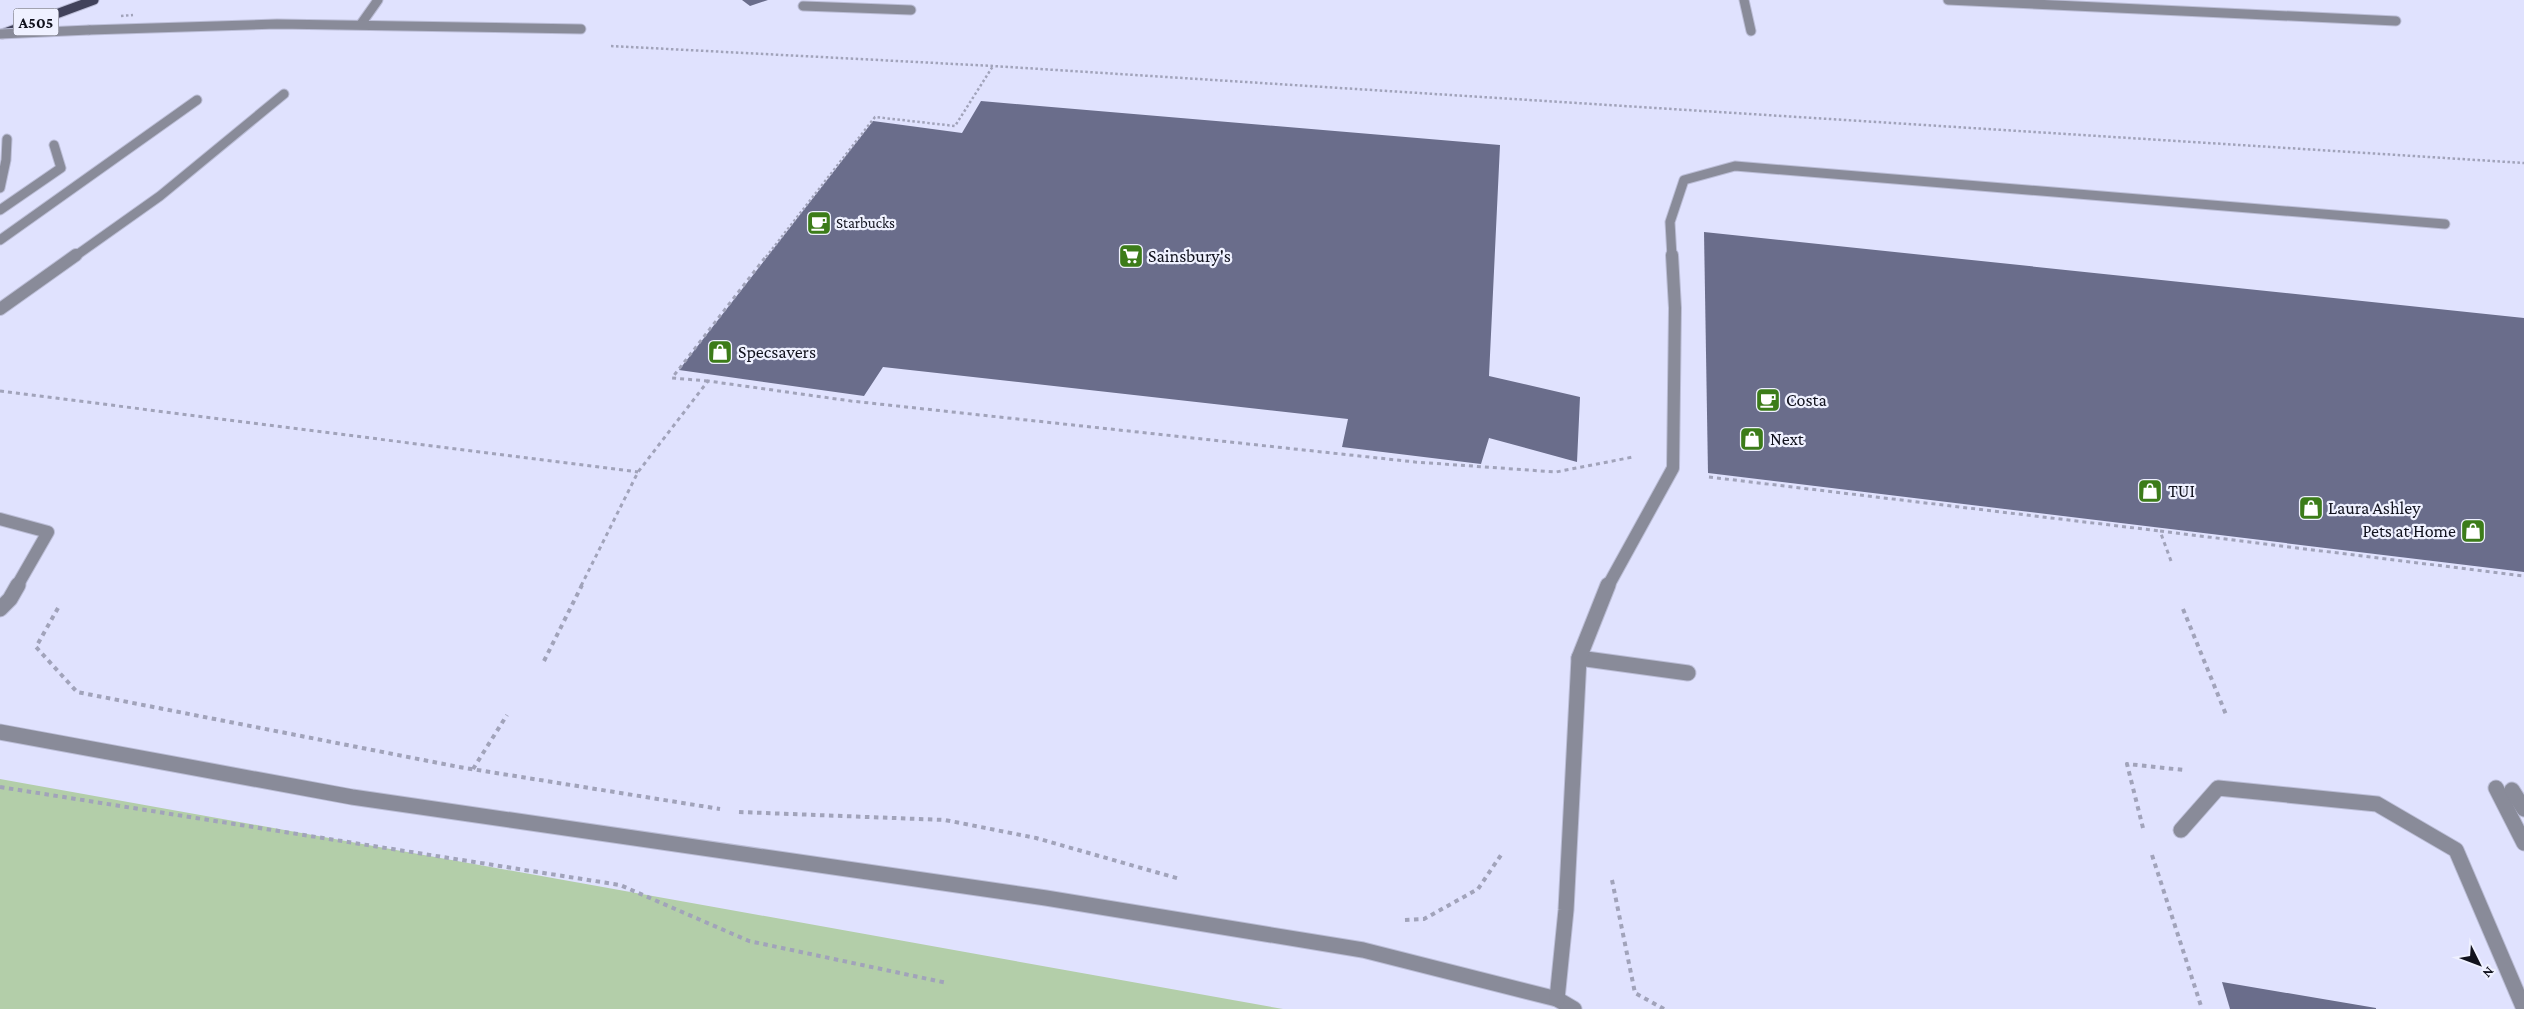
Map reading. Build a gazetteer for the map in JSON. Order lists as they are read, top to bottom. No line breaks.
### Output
{"streets":{"main road":["A505"]},"places":{"cafe":["Starbucks","Costa"],"supermarket":["Sainsbury's"],"shop":["Specsavers","Next","TUI","Laura Ashley","Pets at Home"]},"north":"bottom right"}
